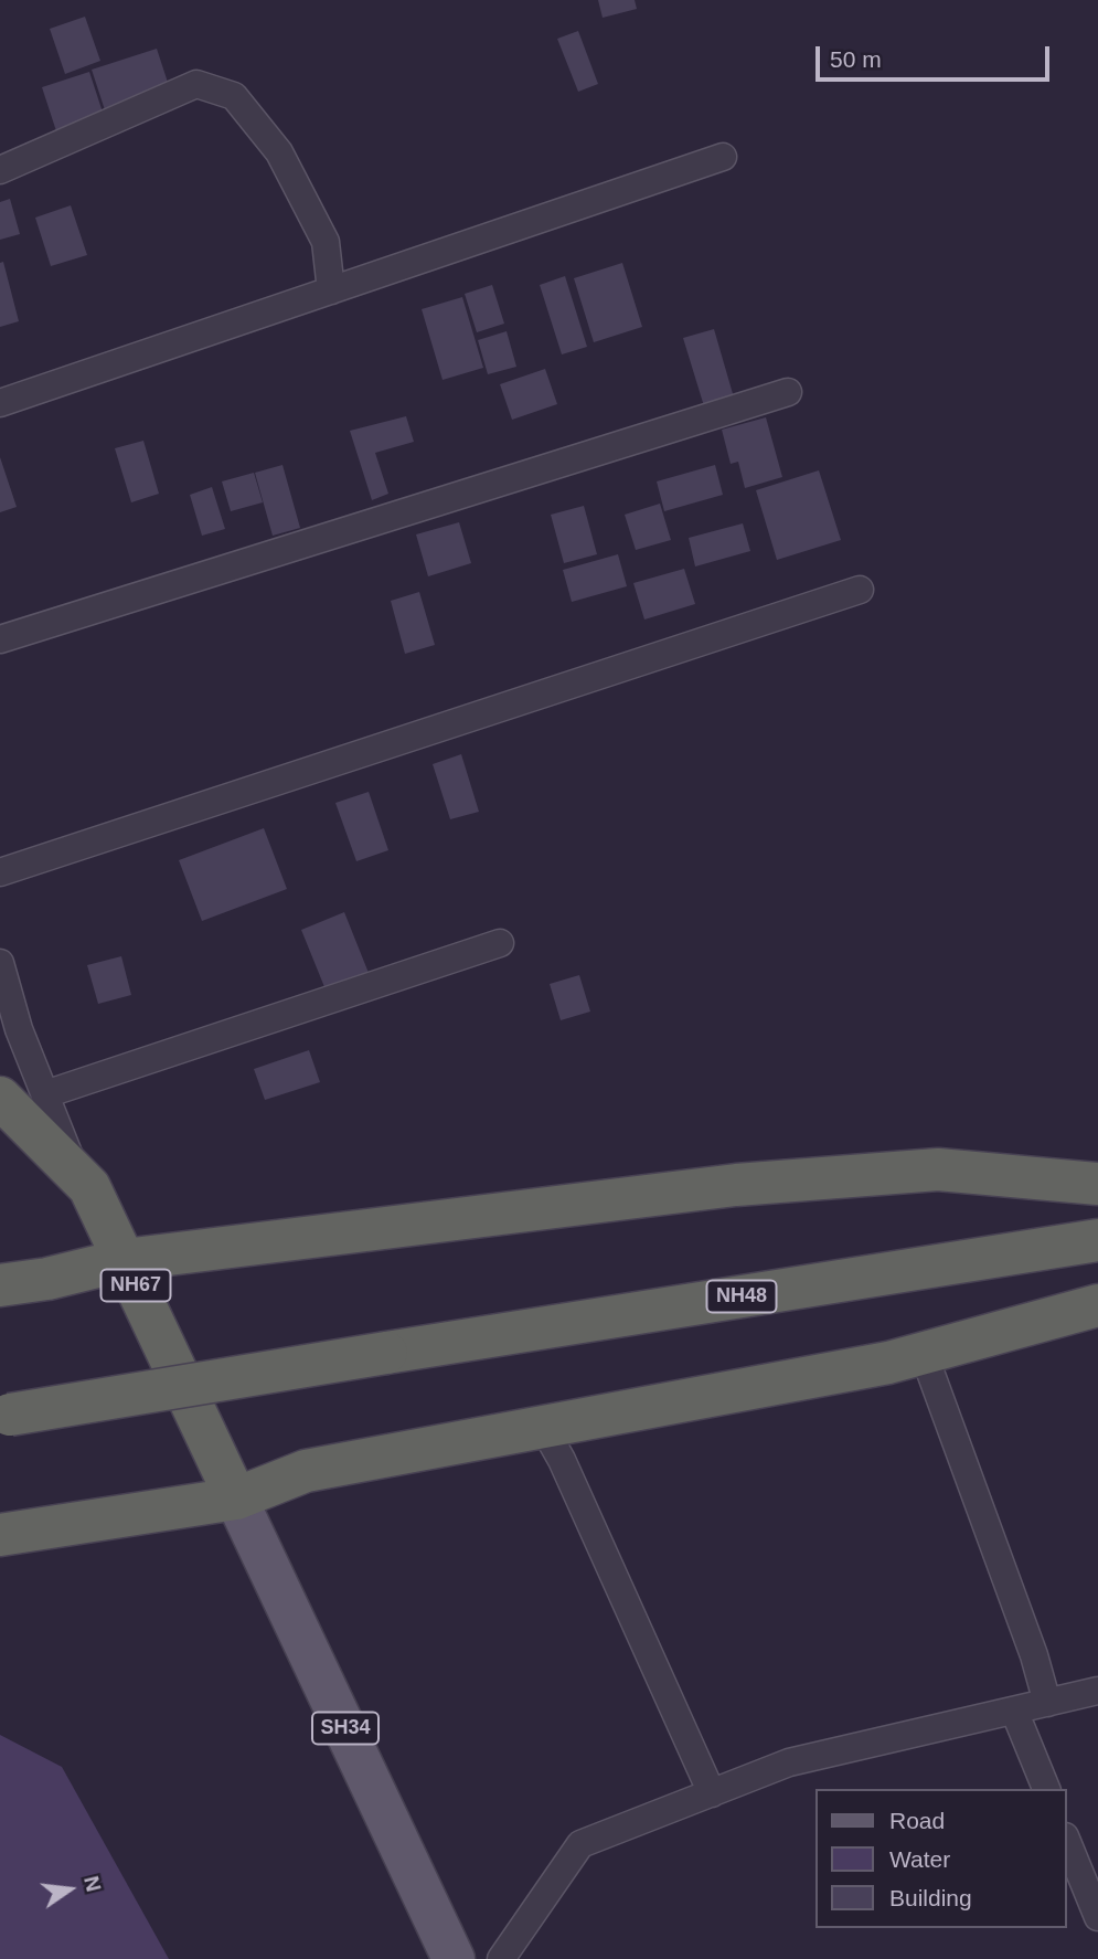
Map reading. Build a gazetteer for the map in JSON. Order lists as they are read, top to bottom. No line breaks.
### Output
{"streets":{"highway":["NH67","NH48"],"main road":["SH34"]},"crossings":[["NH67","SH34"]],"legend":["Road","Water","Building"],"scale_bar":"50 m","north":"right"}
